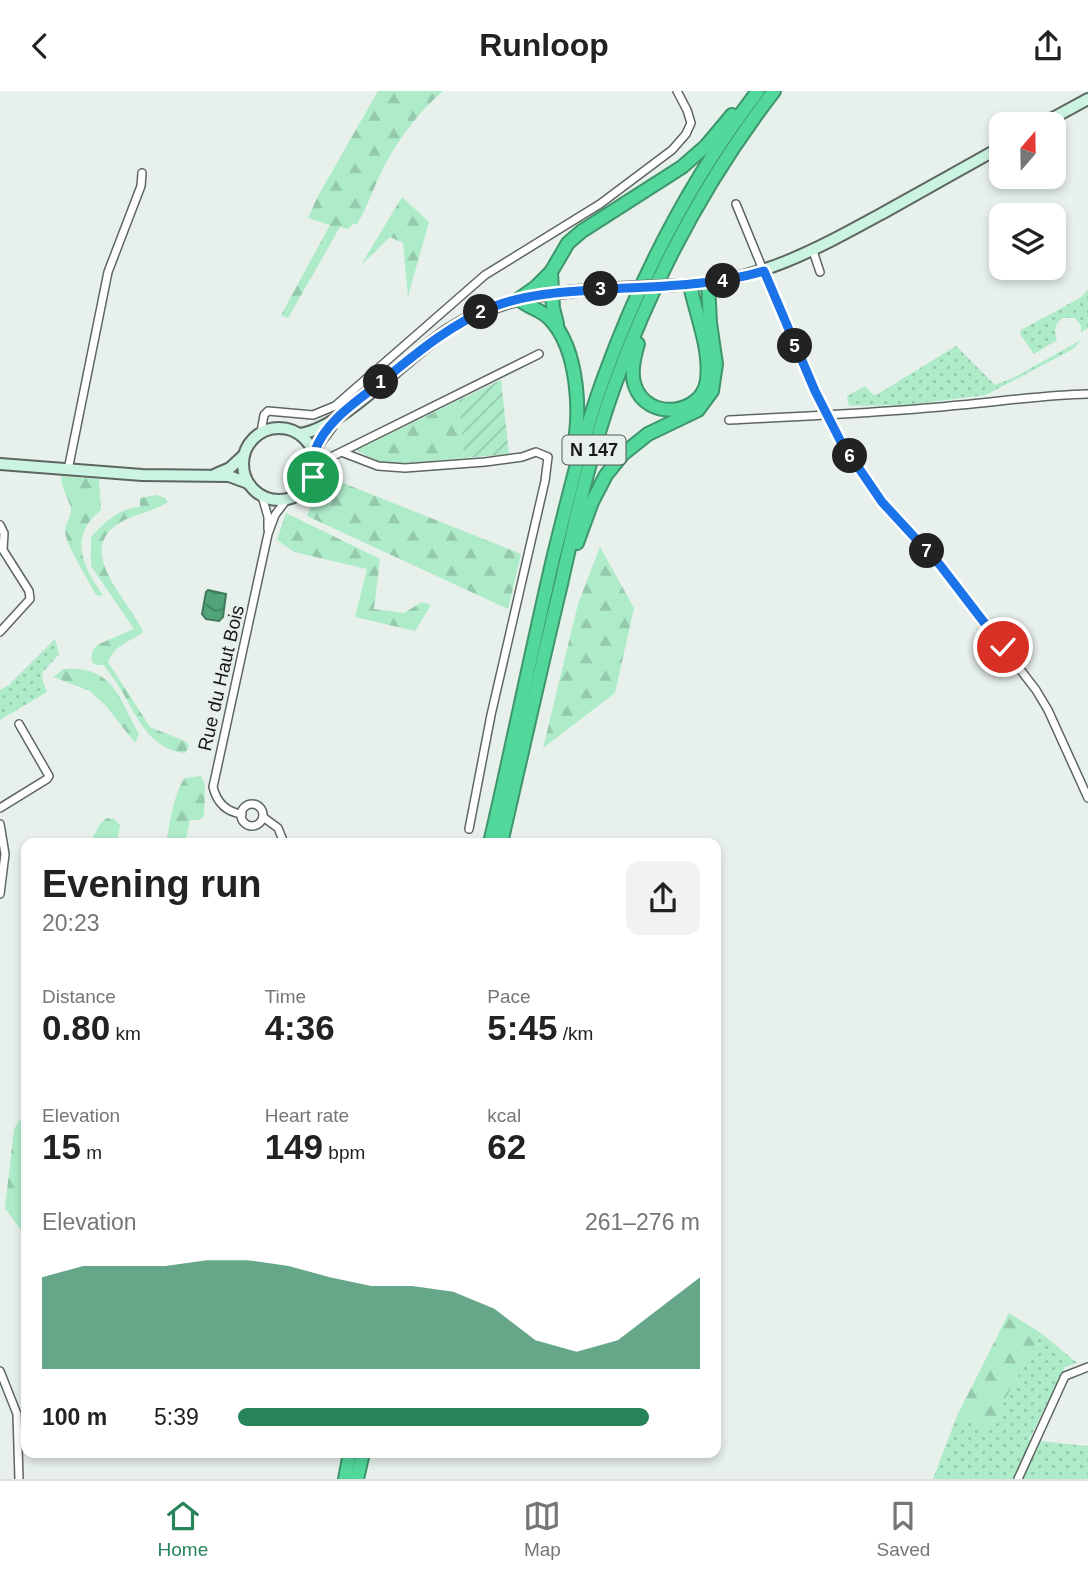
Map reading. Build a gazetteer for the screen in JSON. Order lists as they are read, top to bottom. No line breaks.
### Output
{"streets":{"highway":["N 147"],"street":["Rue du Haut Bois"]},"north":"top","page":{"header":"Runloop","pins":["4","3","2","5","1","6","7"],"heading":["Evening run","20:23"],"stats":[["Distance","0.80 km"],["Time","4:36"],["Pace","5:45 /km"],["Elevation","15 m"],["Heart rate","149 bpm"],["kcal","62"]],"chart":["Elevation","261–276 m"],"list":[{"name":"100 m","note":"5:39"}],"tabs":["Home","Map","Saved"]}}
